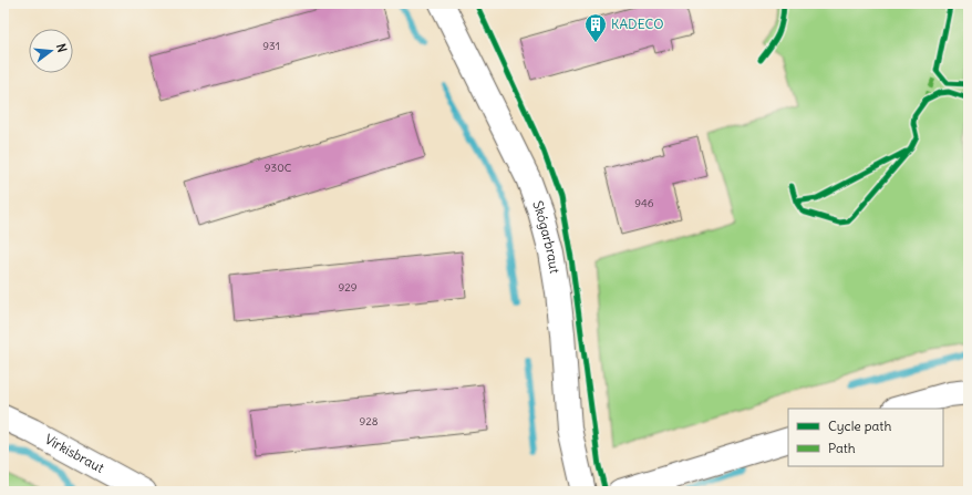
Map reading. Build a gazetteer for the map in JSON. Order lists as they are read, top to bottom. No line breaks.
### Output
{"streets":{"street":["Skógarbraut","Virkisbraut"]},"places":{"building":["KADECO"]},"house_numbers":["931","930C","946","929","928"],"legend":["Cycle path","Path"],"north":"right"}
